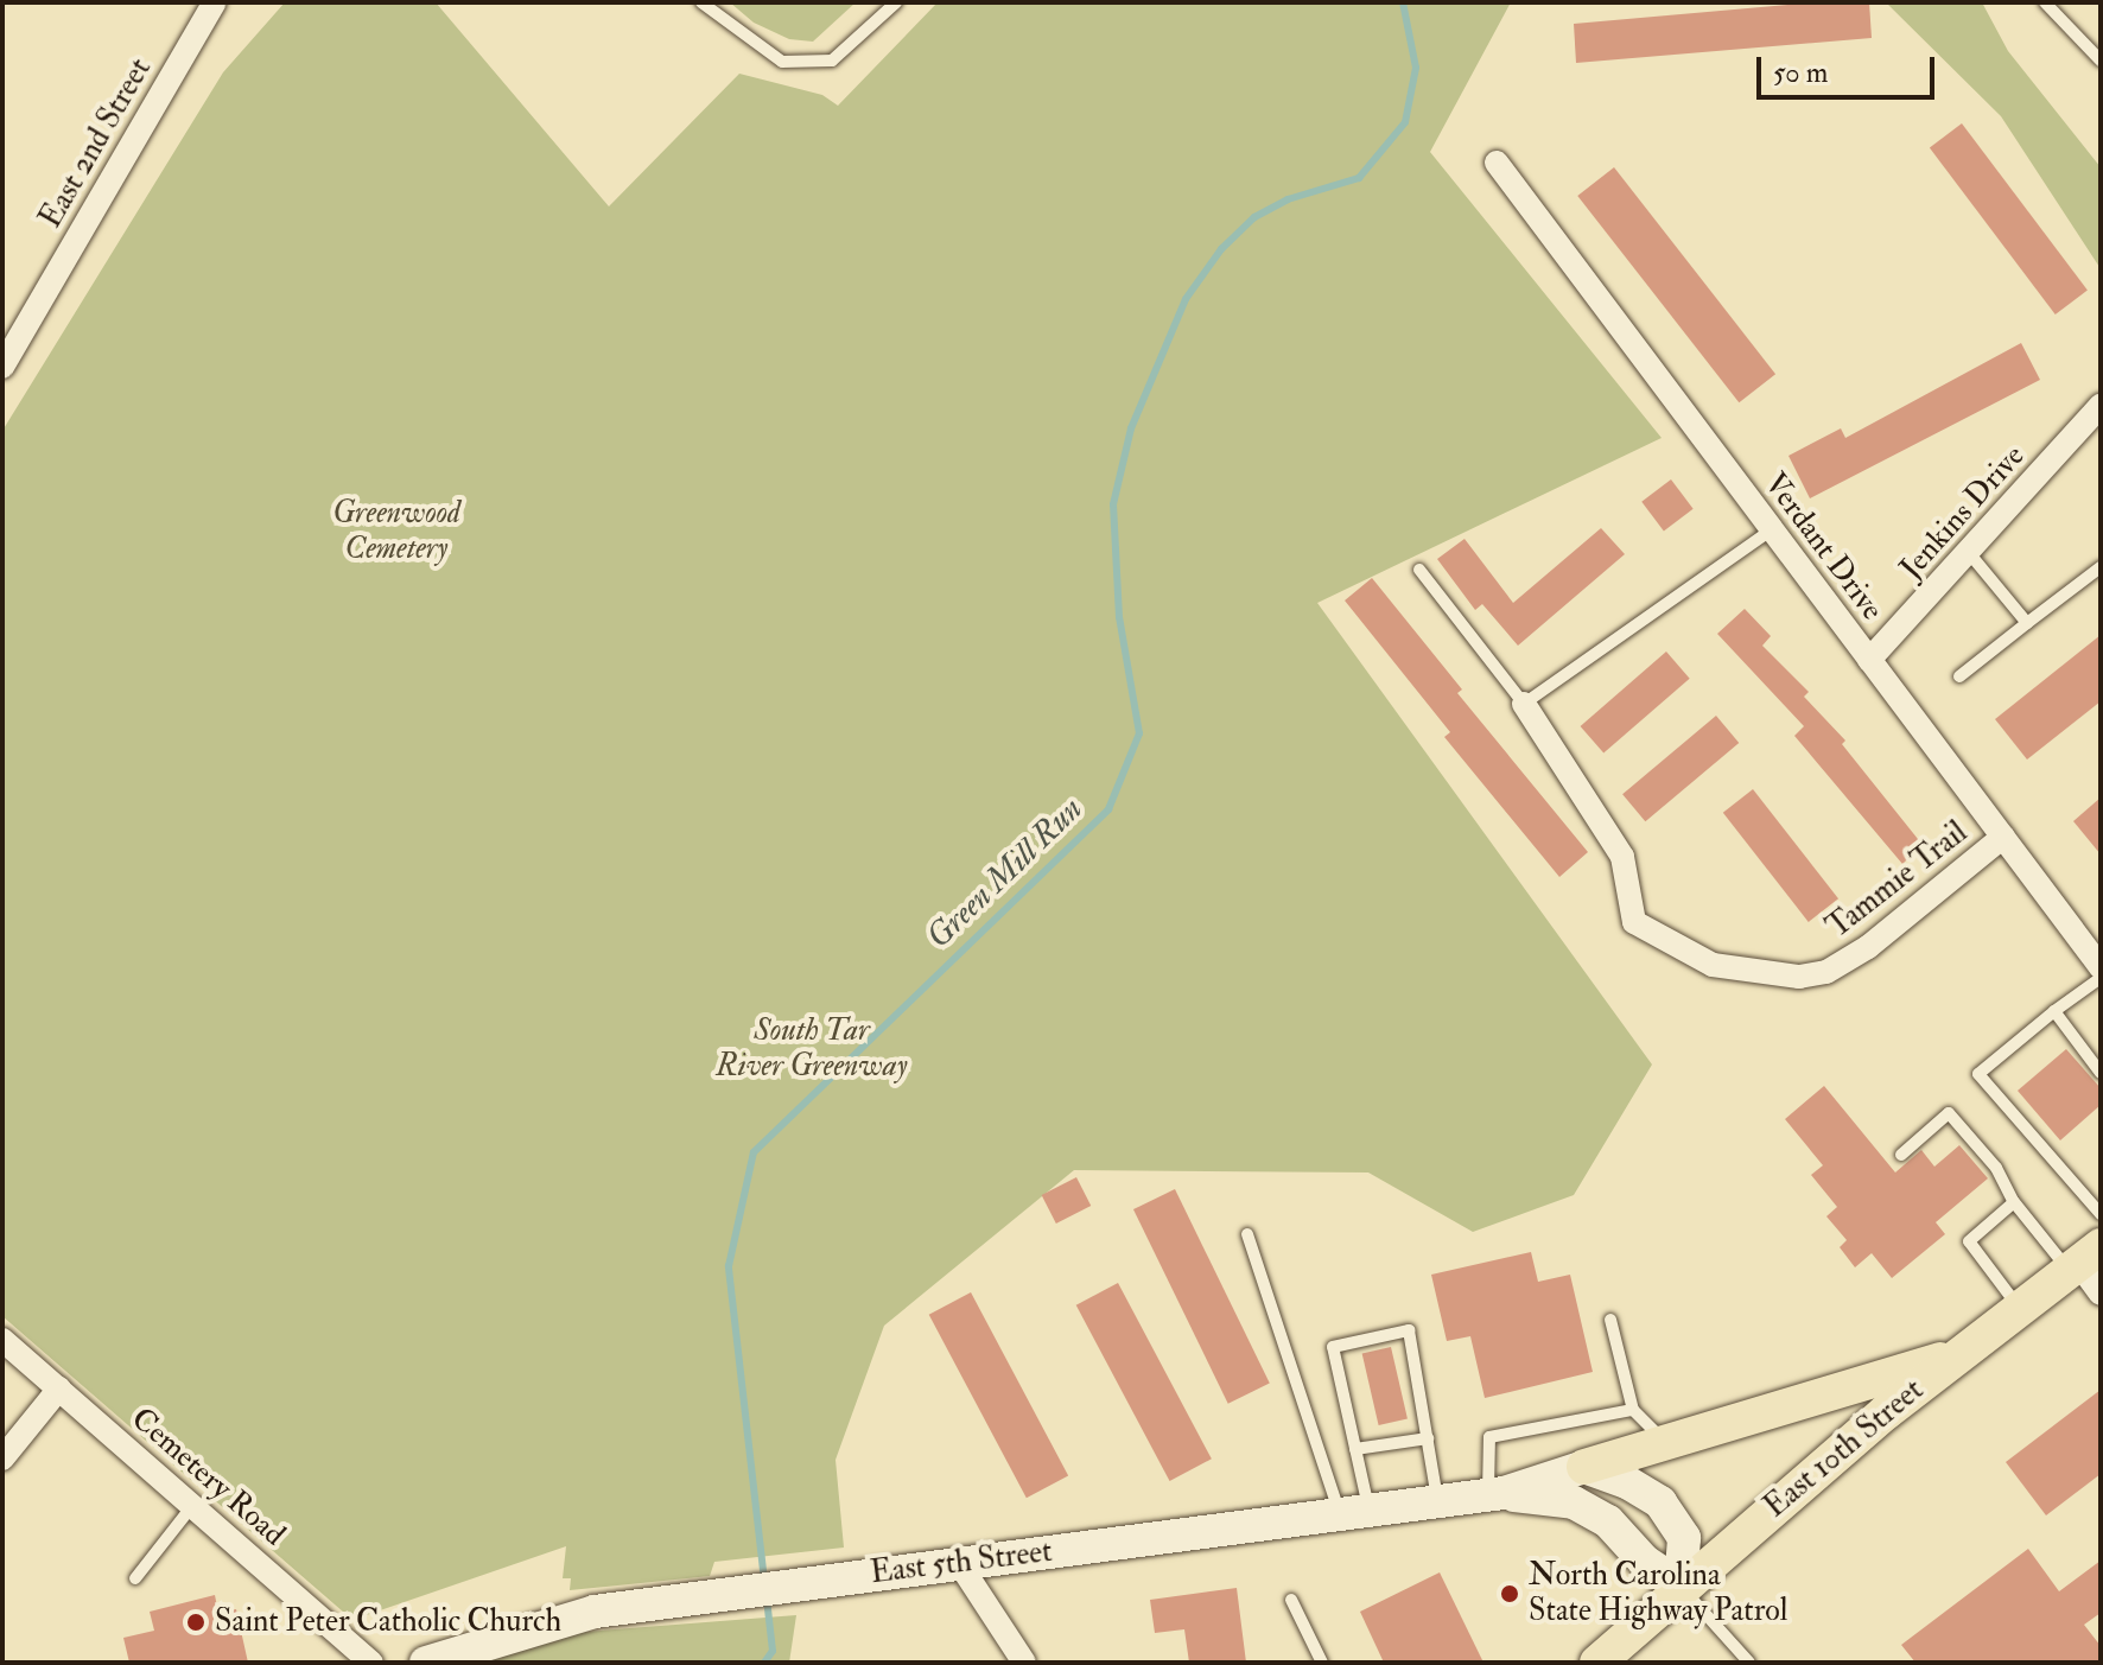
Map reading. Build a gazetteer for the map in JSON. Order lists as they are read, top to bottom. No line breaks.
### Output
{"streets":{"main road":["East 10th Street","East 5th Street"],"street":["East 2nd Street","Jenkins Drive","Verdant Drive","Tammie Trail","Cemetery Road"]},"crossings":[["Jenkins Drive","Verdant Drive"],["Verdant Drive","Tammie Trail"],["East 10th Street","East 5th Street"]],"water":["Green Mill Run"],"parks":["Greenwood Cemetery","South Tar River Greenway"],"places":["North Carolina State Highway Patrol","Saint Peter Catholic Church"],"scale_bar":"50 m"}
